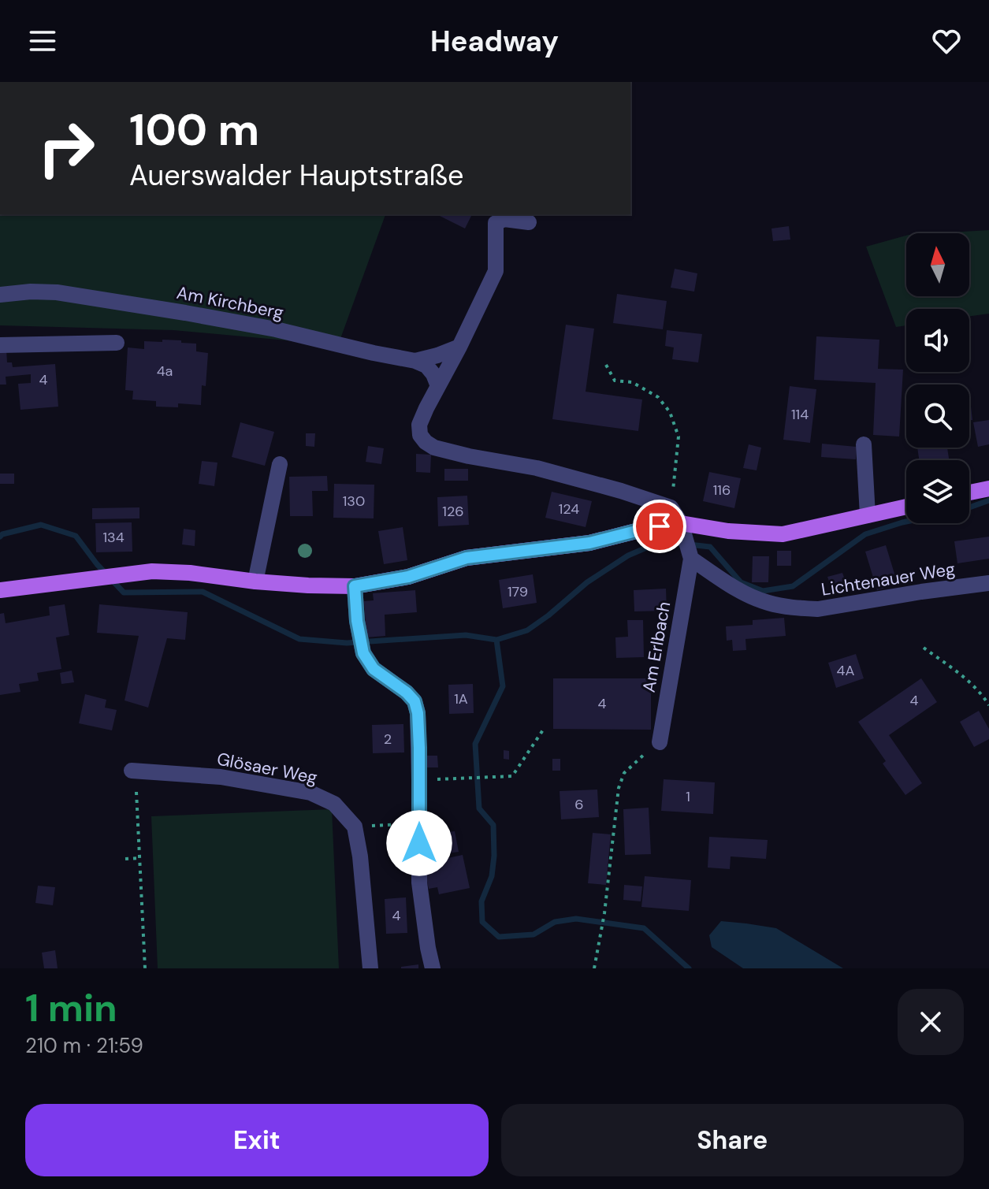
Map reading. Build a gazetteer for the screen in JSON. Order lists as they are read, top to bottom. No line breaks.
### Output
{"streets":{"street":["Am Kirchberg","Lichtenauer Weg","Am Erlbach","Glösaer Weg"]},"crossings":[["Lichtenauer Weg","Am Erlbach"]],"house_numbers":["4a","4","114","116","130","124","126","134","179","4A","1A","4","4","2","1","6","4"],"north":"top","page":{"header":"Headway","turn":["100 m","Auerswalder Hauptstraße"],"heading":["1 min","210 m · 21:59"],"buttons":["Exit","Share"]}}
